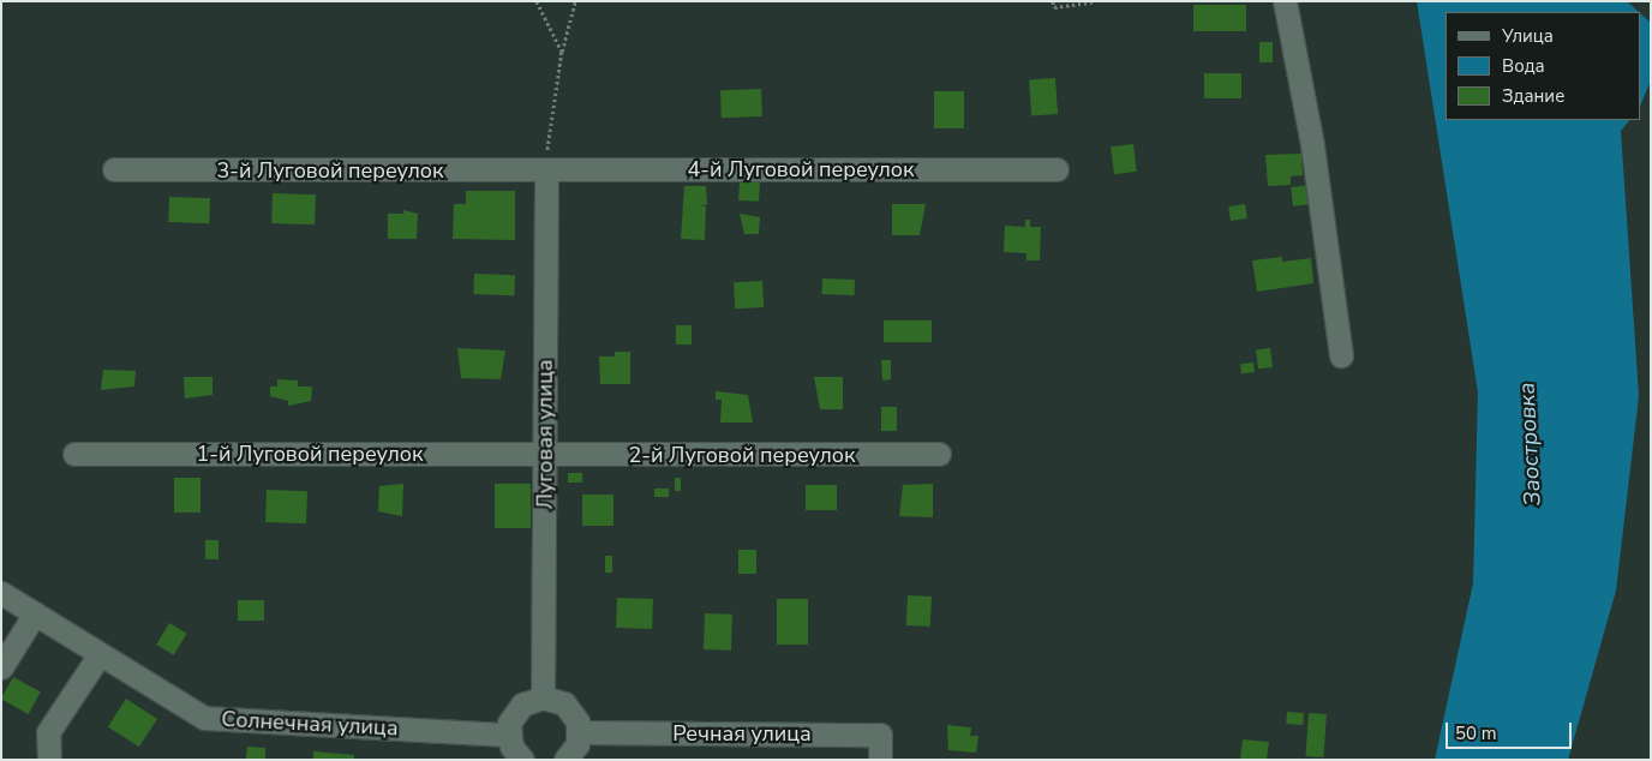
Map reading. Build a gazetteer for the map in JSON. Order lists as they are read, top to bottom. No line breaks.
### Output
{"streets":{"street":["4-й Луговой переулок","3-й Луговой переулок","Луговая улица","1-й Луговой переулок","2-й Луговой переулок","Солнечная улица","Речная улица"]},"crossings":[["4-й Луговой переулок","3-й Луговой переулок"],["4-й Луговой переулок","Луговая улица"],["3-й Луговой переулок","Луговая улица"],["Луговая улица","1-й Луговой переулок"],["Луговая улица","2-й Луговой переулок"],["1-й Луговой переулок","2-й Луговой переулок"]],"water":["Заостровка"],"legend":["Улица","Вода","Здание"],"scale_bar":"50 m"}
